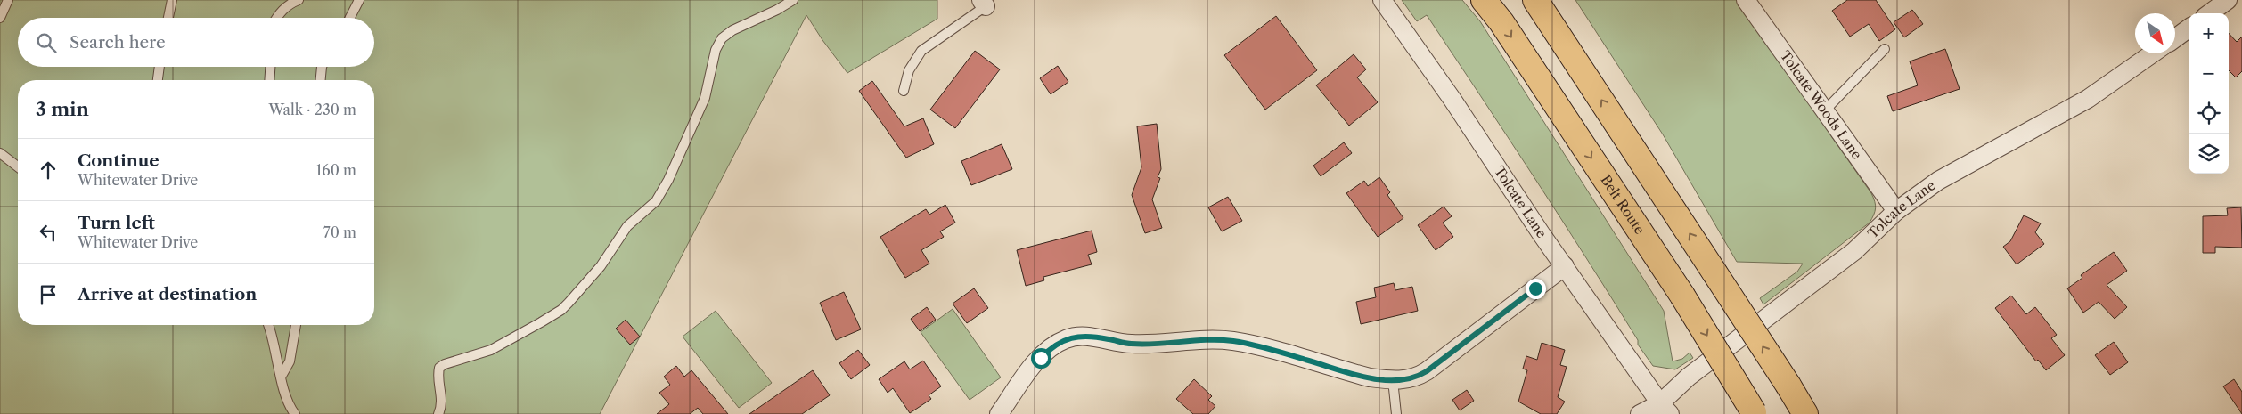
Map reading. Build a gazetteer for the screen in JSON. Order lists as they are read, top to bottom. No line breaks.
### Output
{"streets":{"highway":["Belt Route"],"street":["Tolcate Woods Lane","Tolcate Lane"]},"crossings":[["Tolcate Woods Lane","Tolcate Lane"]],"north":"bottom right","page":{"map_buttons":["+","−"],"search":"Search here","heading":["3 min","Walk · 230 m"],"list":[["Continue","Whitewater Drive","160 m"],["Turn left","Whitewater Drive","70 m"],"Arrive at destination"]}}
